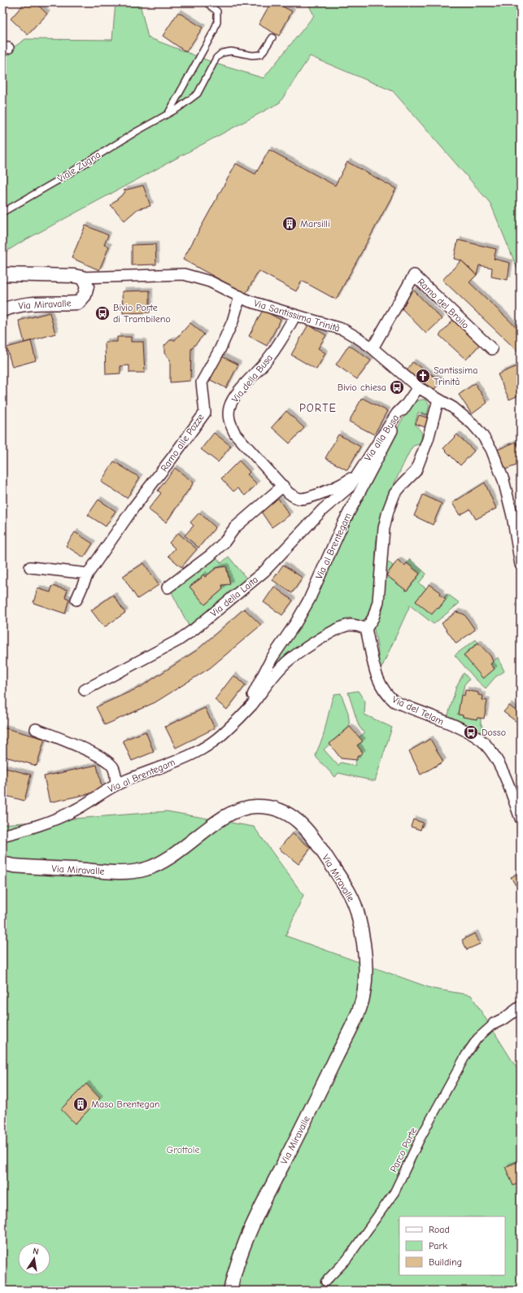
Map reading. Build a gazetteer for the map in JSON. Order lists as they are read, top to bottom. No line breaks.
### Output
{"streets":{"street":["Ramo del Broilo","Via Miravalle","Via Santissima Trinità","Via della Busa","Via alla Busa","Ramo alle Pozze","Via al Brentegam","Via della Laita","Via del Telam","Parco Porte"],"lane":["Viale Zugna"]},"crossings":[["Ramo del Broilo","Via Santissima Trinità"],["Via Miravalle","Via Santissima Trinità"],["Via Santissima Trinità","Via della Busa"],["Via Santissima Trinità","Ramo alle Pozze"],["Via Santissima Trinità","Via al Brentegam"],["Via della Busa","Via alla Busa"],["Via della Busa","Via della Laita"],["Via alla Busa","Via al Brentegam"],["Via alla Busa","Via della Laita"],["Via al Brentegam","Via del Telam"]],"districts":["PORTE"],"parks":["Grottole"],"places":{"building":["Marsilli","Maso Brentegan"],"bus stop":["Bivio Porte di Trambileno","Bivio chiesa","Dosso"],"church":["Santissima Trinità"]},"legend":["Road","Park","Building"],"north":"top"}
